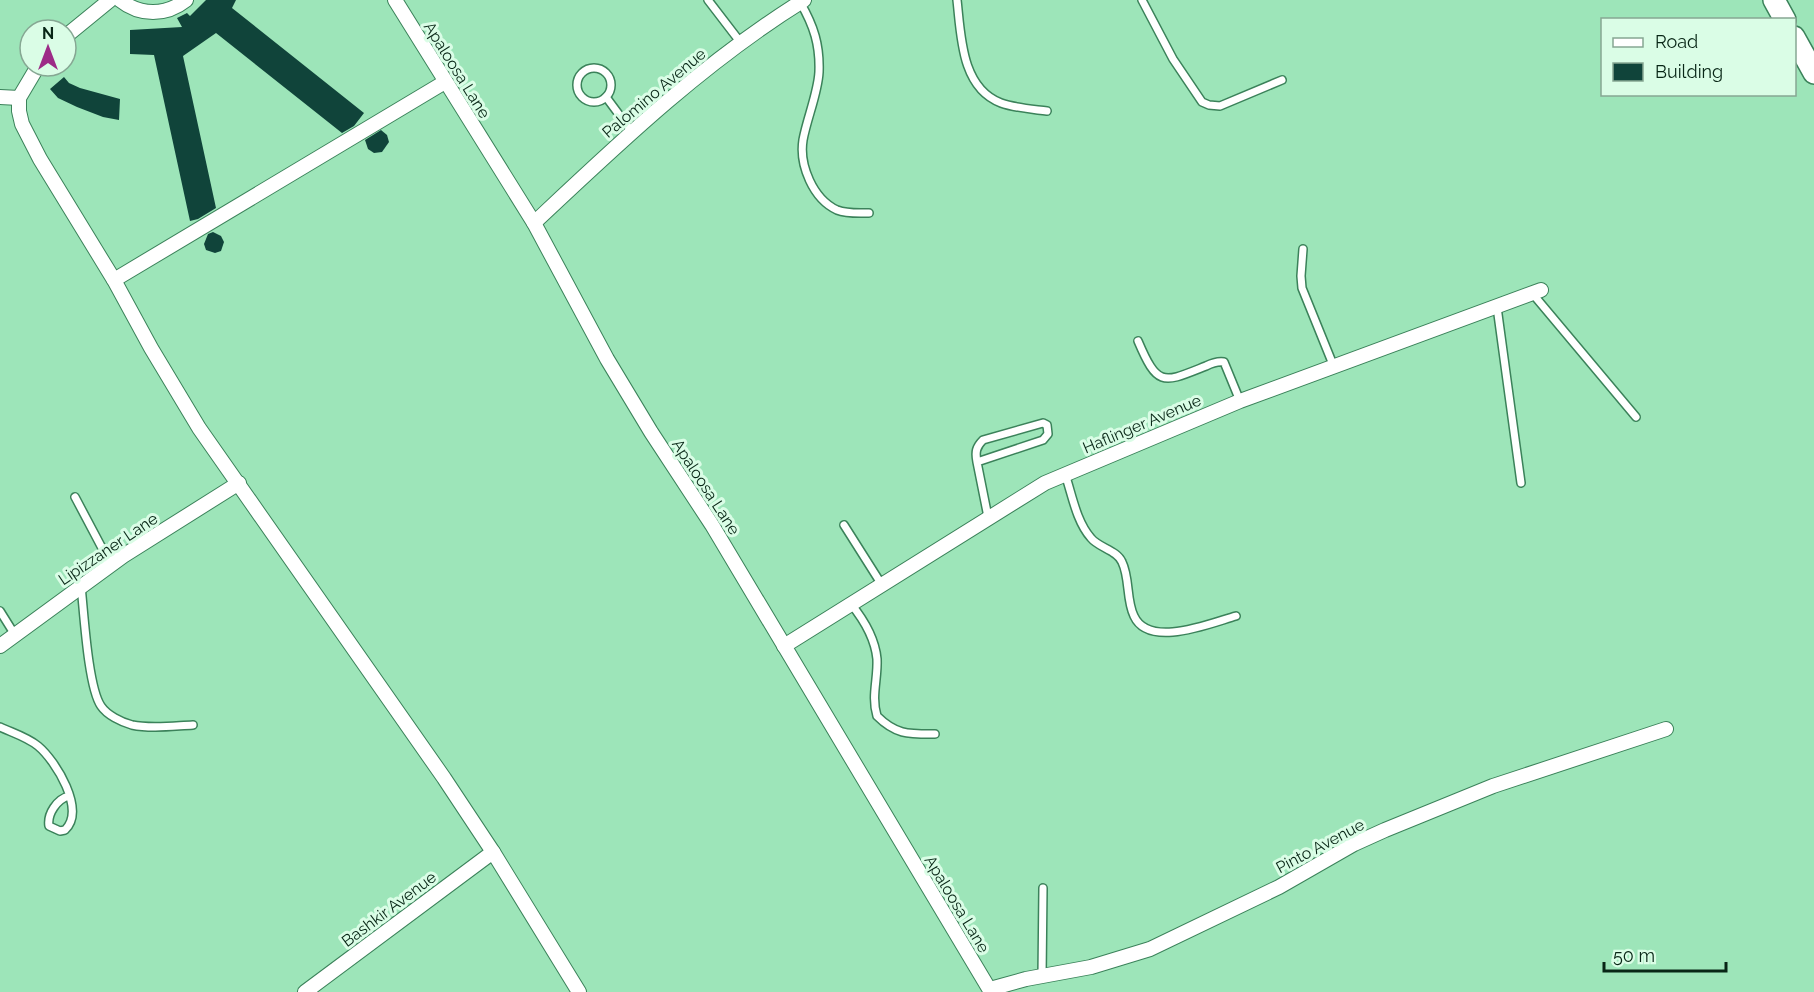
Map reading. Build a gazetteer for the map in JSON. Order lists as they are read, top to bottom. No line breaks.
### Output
{"streets":{"street":["Apaloosa Lane","Palomino Avenue","Haflinger Avenue","Lipizzaner Lane","Pinto Avenue","Bashkir Avenue"]},"crossings":[["Apaloosa Lane","Palomino Avenue"],["Apaloosa Lane","Haflinger Avenue"],["Apaloosa Lane","Pinto Avenue"]],"legend":["Road","Building"],"scale_bar":"50 m","north":"top"}
